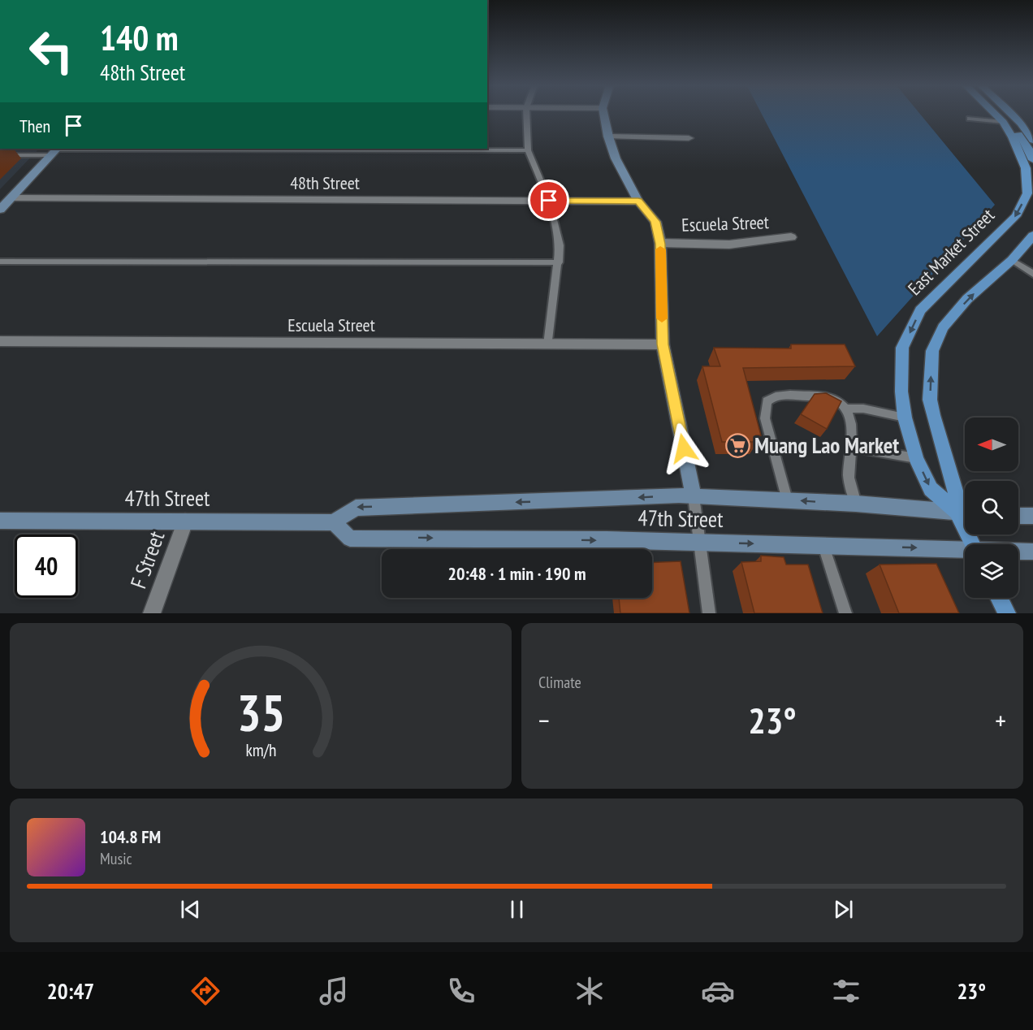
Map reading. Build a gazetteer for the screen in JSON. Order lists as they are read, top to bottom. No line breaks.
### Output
{"streets":{"main road":["East Market Street","47th Street"],"street":["48th Street","Escuela Street","F Street"]},"crossings":[["East Market Street","47th Street"],["47th Street","F Street"]],"places":{"supermarket":["Muang Lao Market"]},"north":"left","page":{"turn":["140 m","48th Street"],"then":"Then","limit":"40","trip":"20:48 · 1 min · 190 m","tile":"Climate","heat":["−","23°","+"],"song":["104.8 FM","Music"],"tabs":["20:47","23°"],"gauge":["35","km/h"]}}
